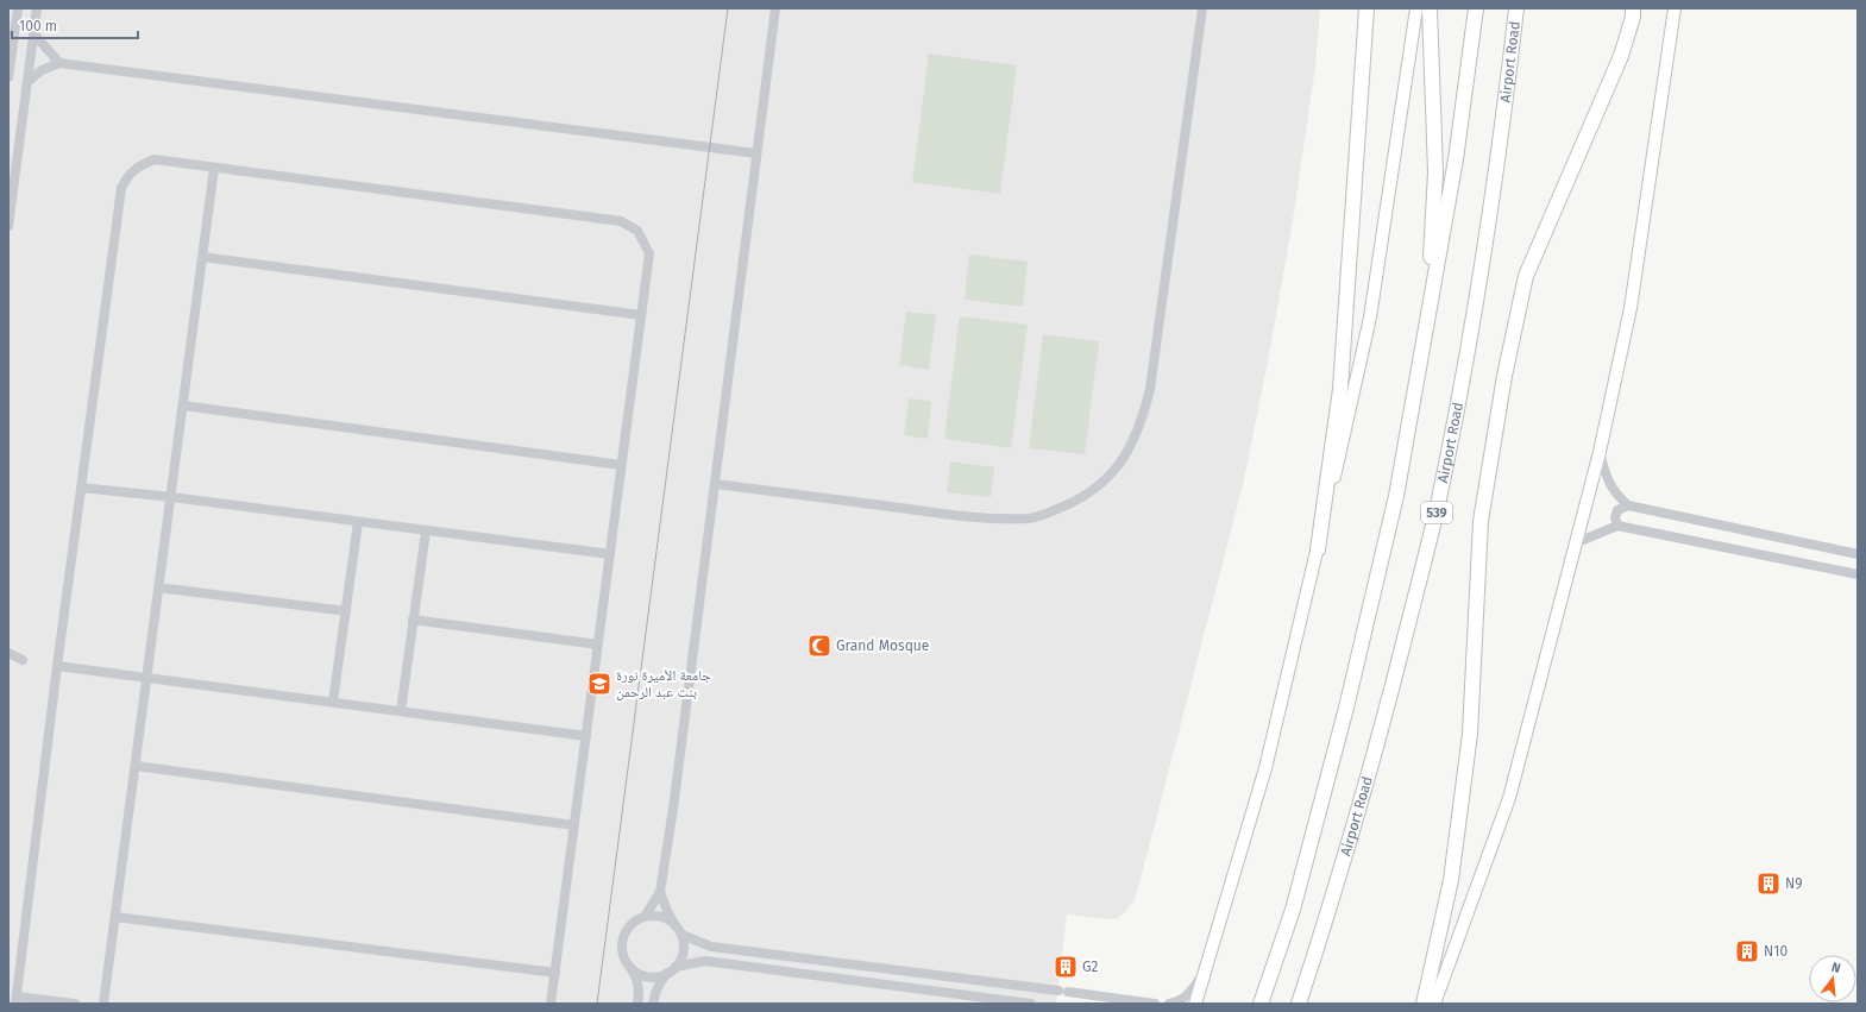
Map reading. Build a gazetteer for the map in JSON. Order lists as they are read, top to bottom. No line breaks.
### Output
{"streets":{"highway":["Airport Road","539"]},"places":{"mosque":["Grand Mosque"],"school or university":["جامعة الأميرة نورة بنت عبد الرحمن"],"building":["N9","N10","G2"]},"scale_bar":"100 m","north":"top"}
